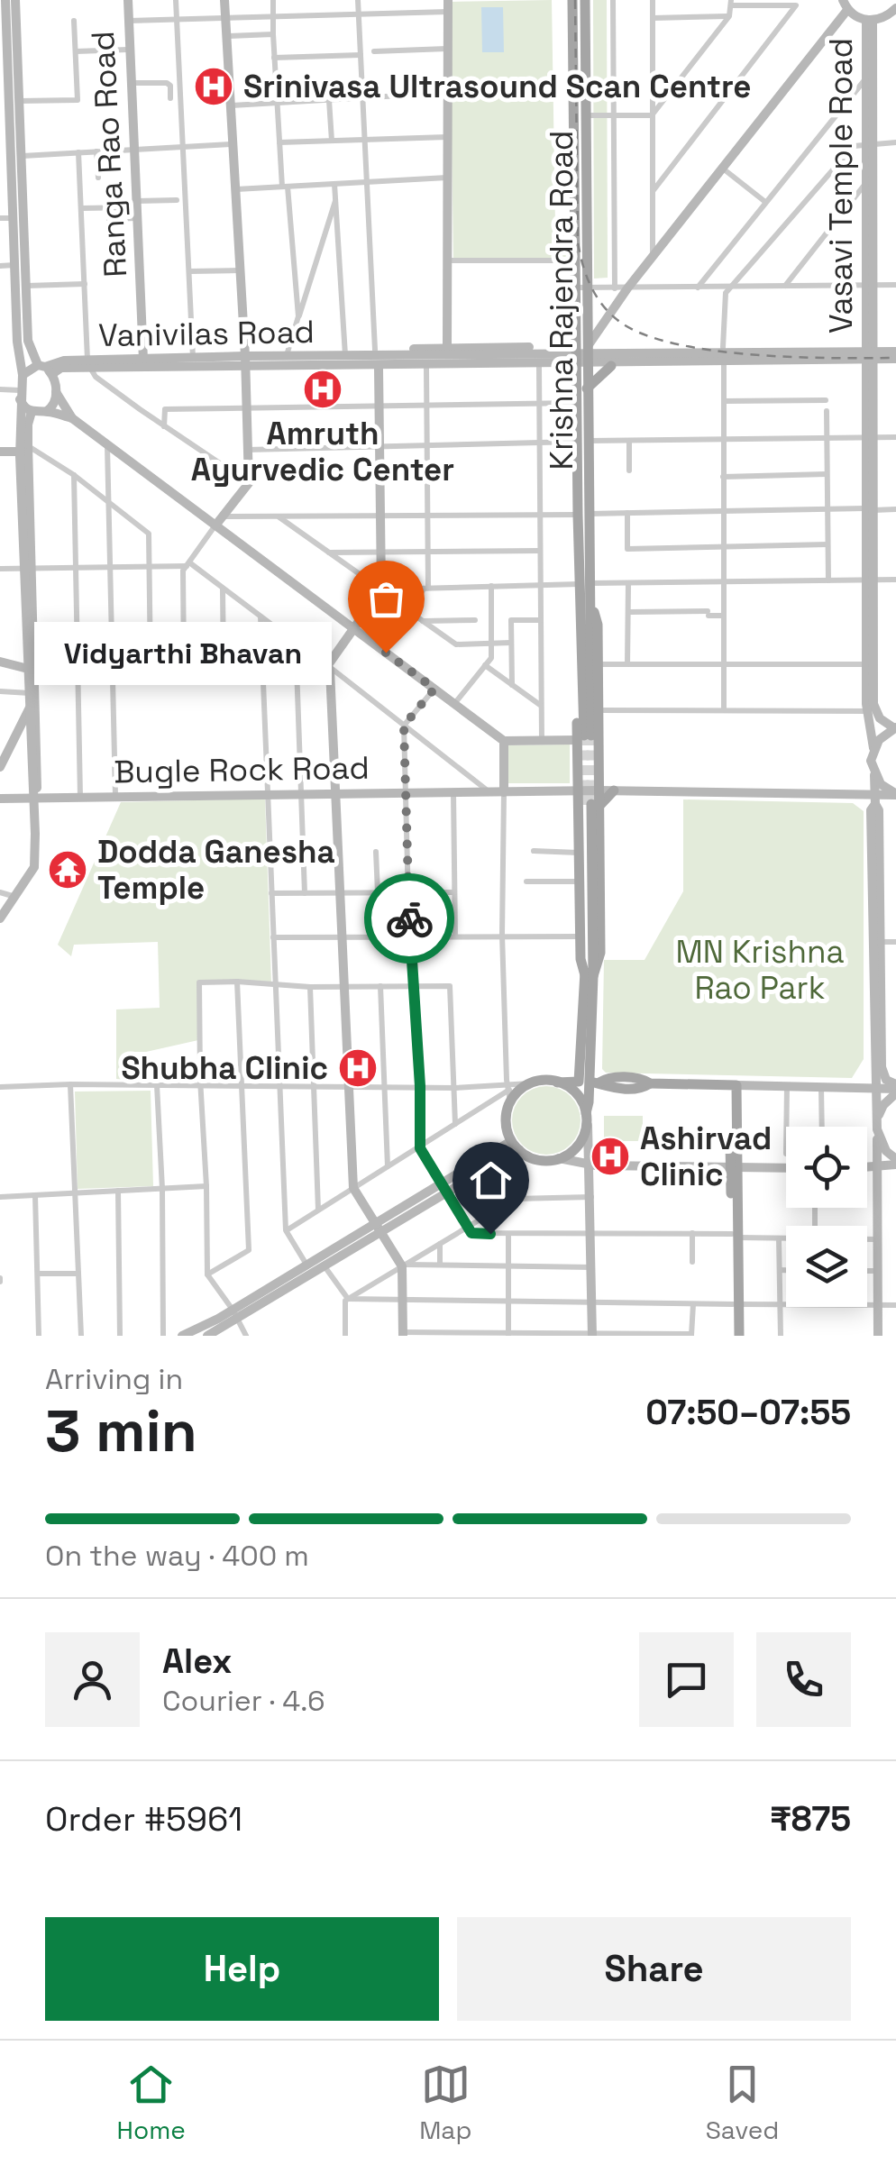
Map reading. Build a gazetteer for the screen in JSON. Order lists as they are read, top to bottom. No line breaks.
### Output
{"streets":{"main road":["Ranga Rao Road","Vasavi Temple Road","Krishna Rajendra Road","Vanivilas Road","Bugle Rock Road"]},"crossings":[["Ranga Rao Road","Vanivilas Road"]],"parks":["MN Krishna Rao Park"],"places":{"hospital":["Srinivasa Ultrasound Scan Centre","Amruth Ayurvedic Center","Shubha Clinic","Ashirvad Clinic"],"other":["Vidyarthi Bhavan"],"temple":["Dodda Ganesha Temple"]},"page":{"bubble":"Vidyarthi Bhavan","heading":["3 min","Arriving in","07:50–07:55"],"panel":["Alex","Courier · 4.6","Order #5961","₹875"],"bar":"On the way · 400 m","buttons":["Help","Share"],"tabs":["Home","Map","Saved"]}}
